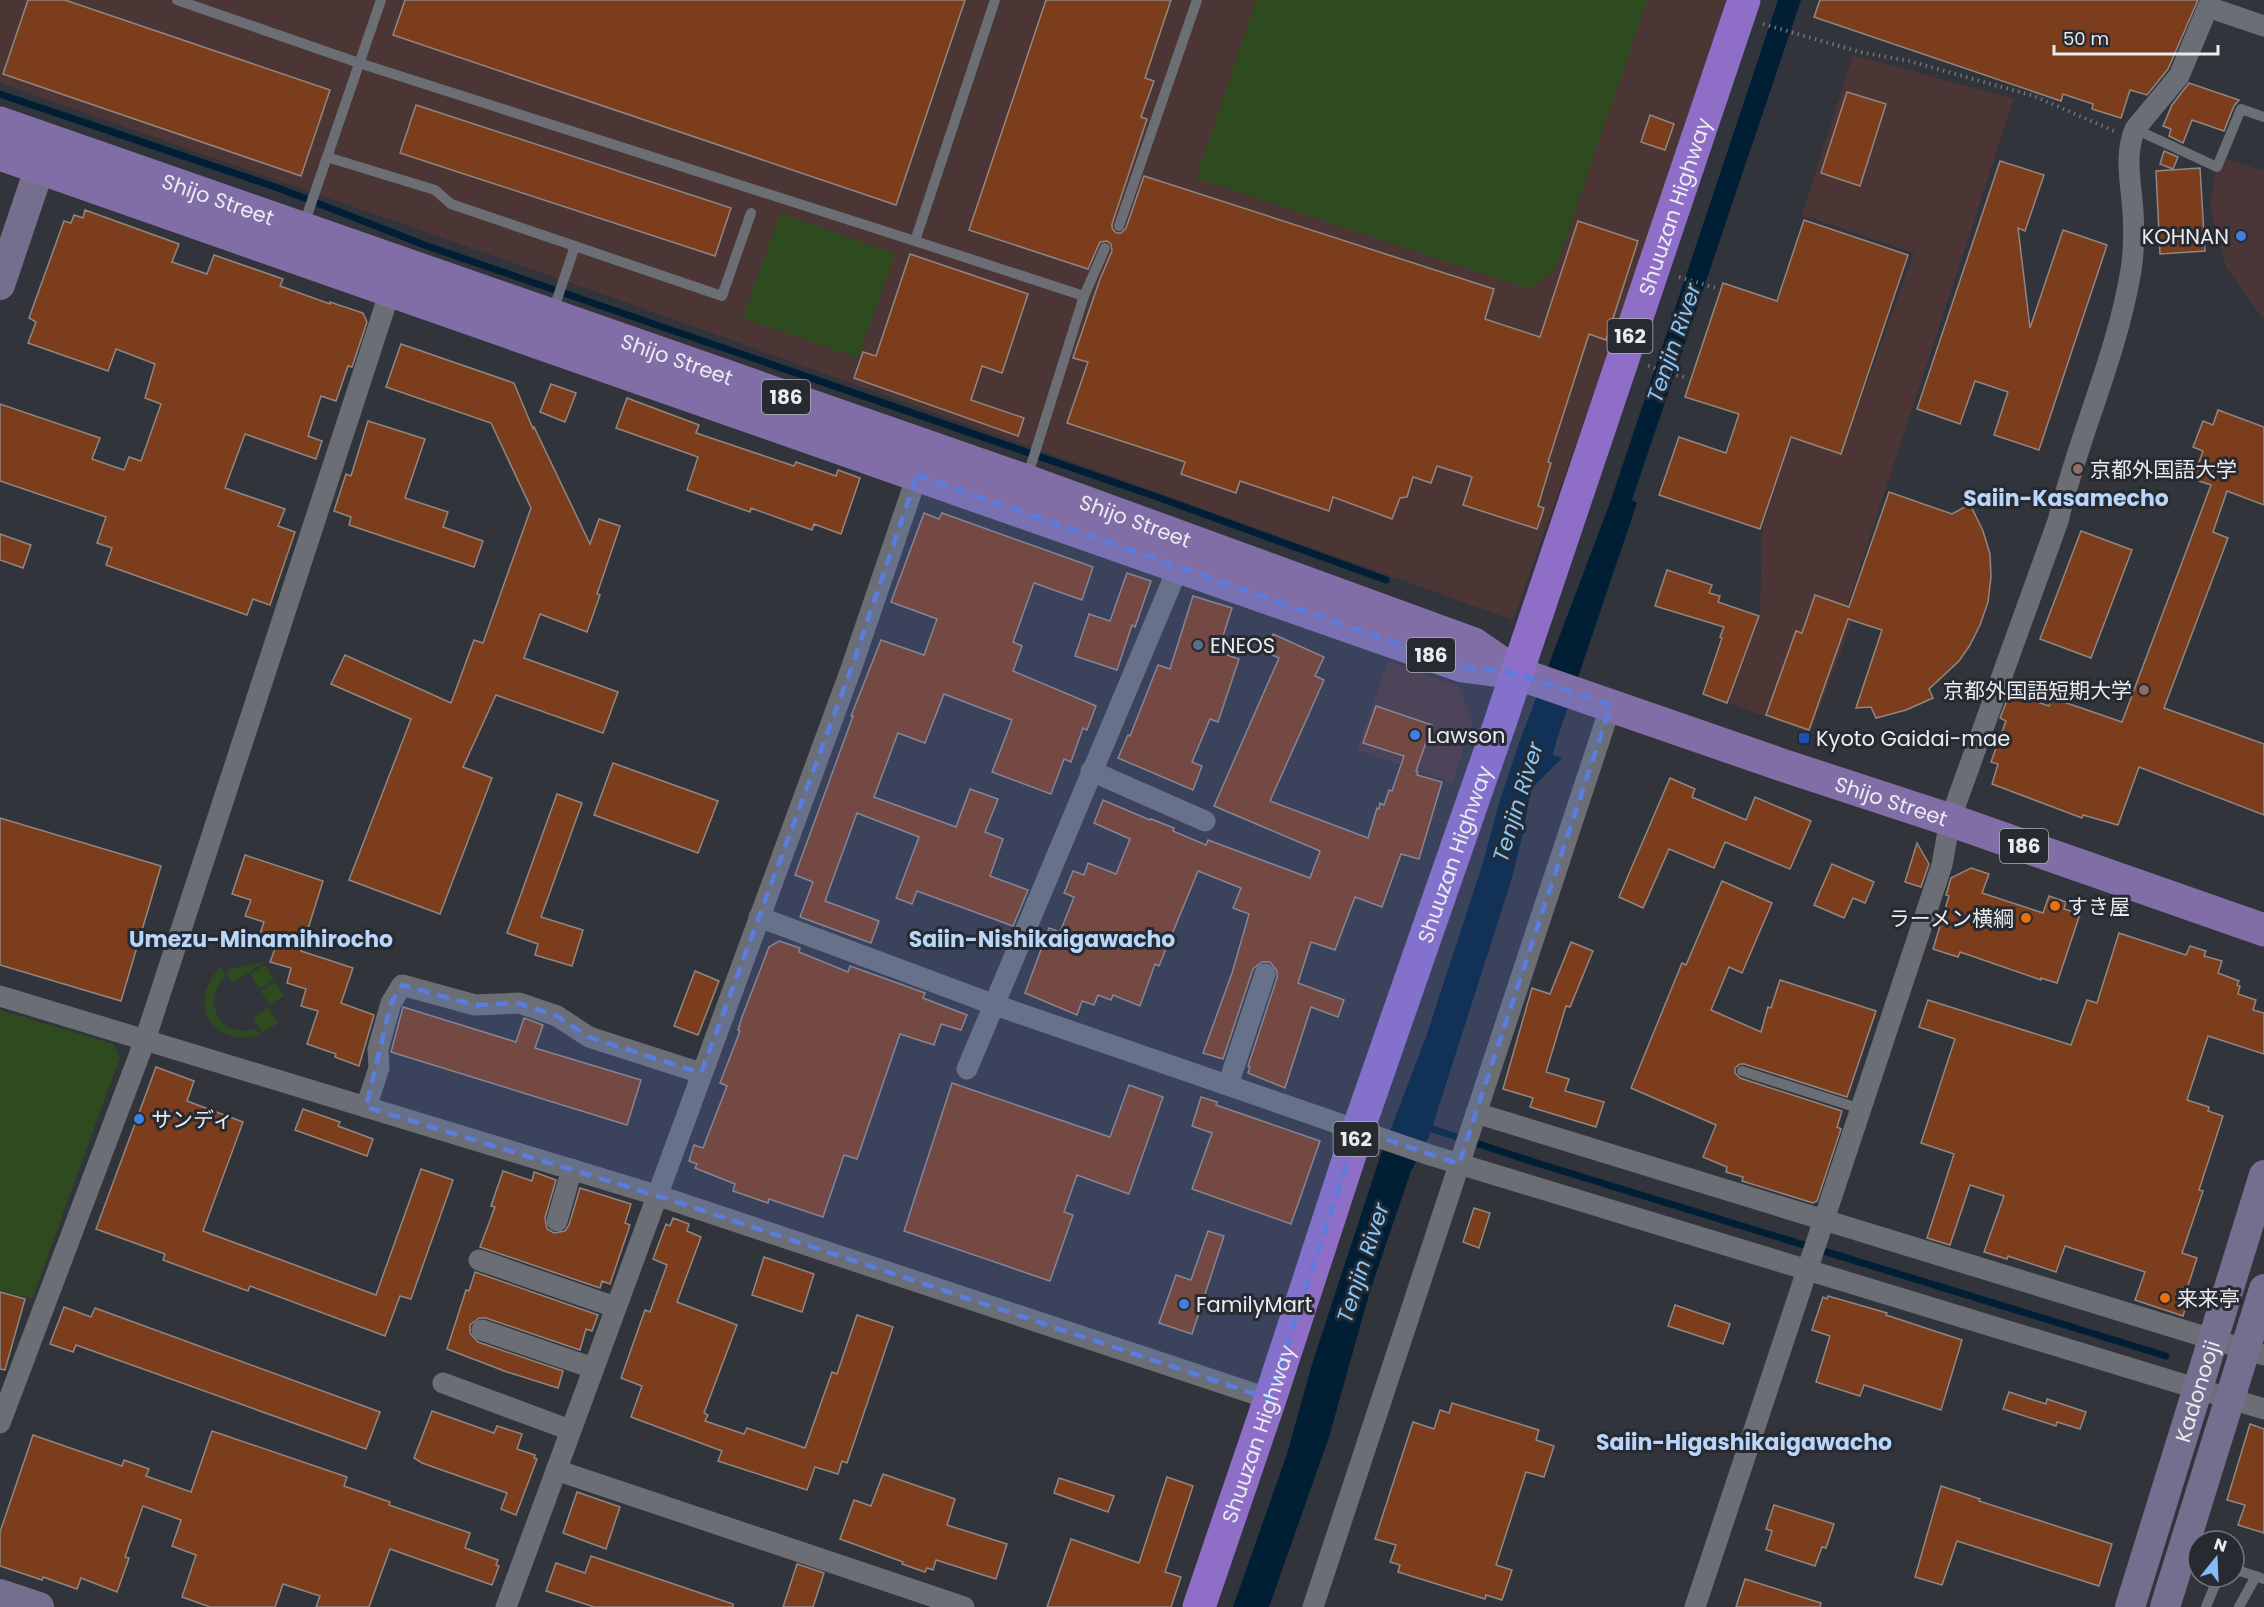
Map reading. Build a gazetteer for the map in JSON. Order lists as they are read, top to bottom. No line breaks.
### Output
{"streets":{"highway":["Shuuzan Highway","162"],"main road":["Shijo Street","186"],"street":["Kadonooji"]},"crossings":[["Shijo Street","Shuuzan Highway"]],"districts":["Saiin-Kasamecho","Umezu-Minamihirocho","Saiin-Nishikaigawacho","Saiin-Higashikaigawacho"],"water":["Tenjin River"],"places":{"other":["KOHNAN","京都外国語大学","ENEOS","京都外国語短期大学","Lawson","すき屋","ラーメン横綱","サンディ","来来亭","FamilyMart"],"transit":["Kyoto Gaidai-mae"]},"scale_bar":"50 m","north":"top"}
